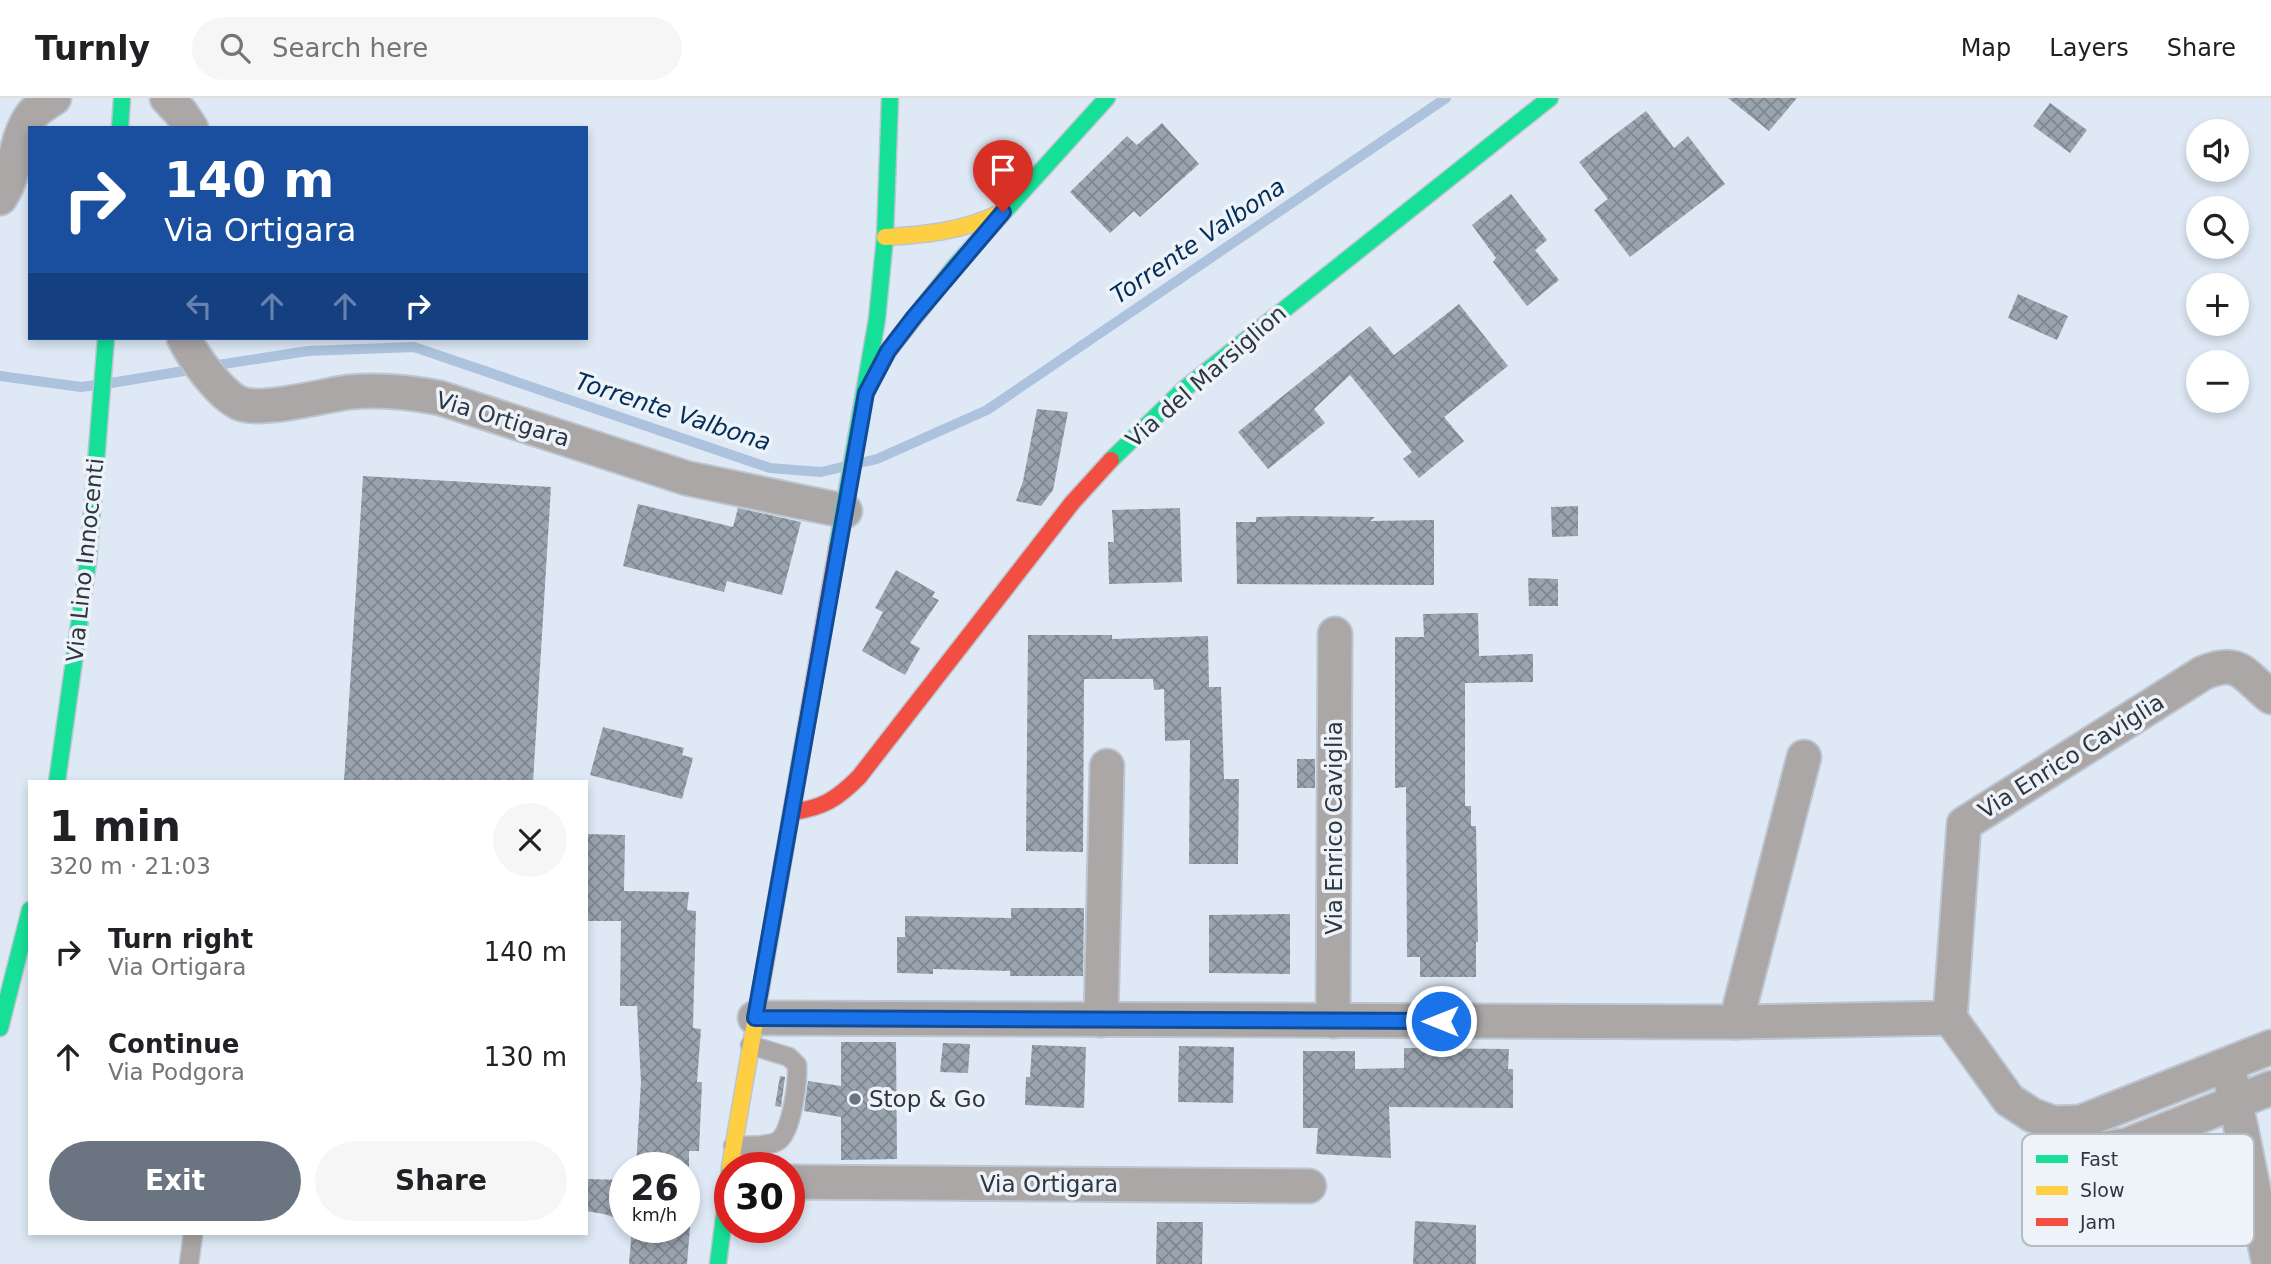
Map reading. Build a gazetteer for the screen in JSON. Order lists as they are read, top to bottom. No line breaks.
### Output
{"streets":{"street":["Via del Marsiglion","Via Ortigara","Via Lino Innocenti","Via Enrico Caviglia"]},"water":["Torrente Valbona"],"places":["Stop & Go"],"legend":["Fast","Slow","Jam"],"page":{"header":"Turnly","search":"Search here","nav":["Map","Layers","Share"],"map_buttons":["+","−"],"turn":["140 m","Via Ortigara"],"heading":["1 min","320 m · 21:03"],"list":[{"name":"Turn right","note":"Via Ortigara","value":"140 m"},{"name":"Continue","note":"Via Podgora","value":"130 m"}],"buttons":["Exit","Share"],"speed":"26 km/h","limit":"30"}}
